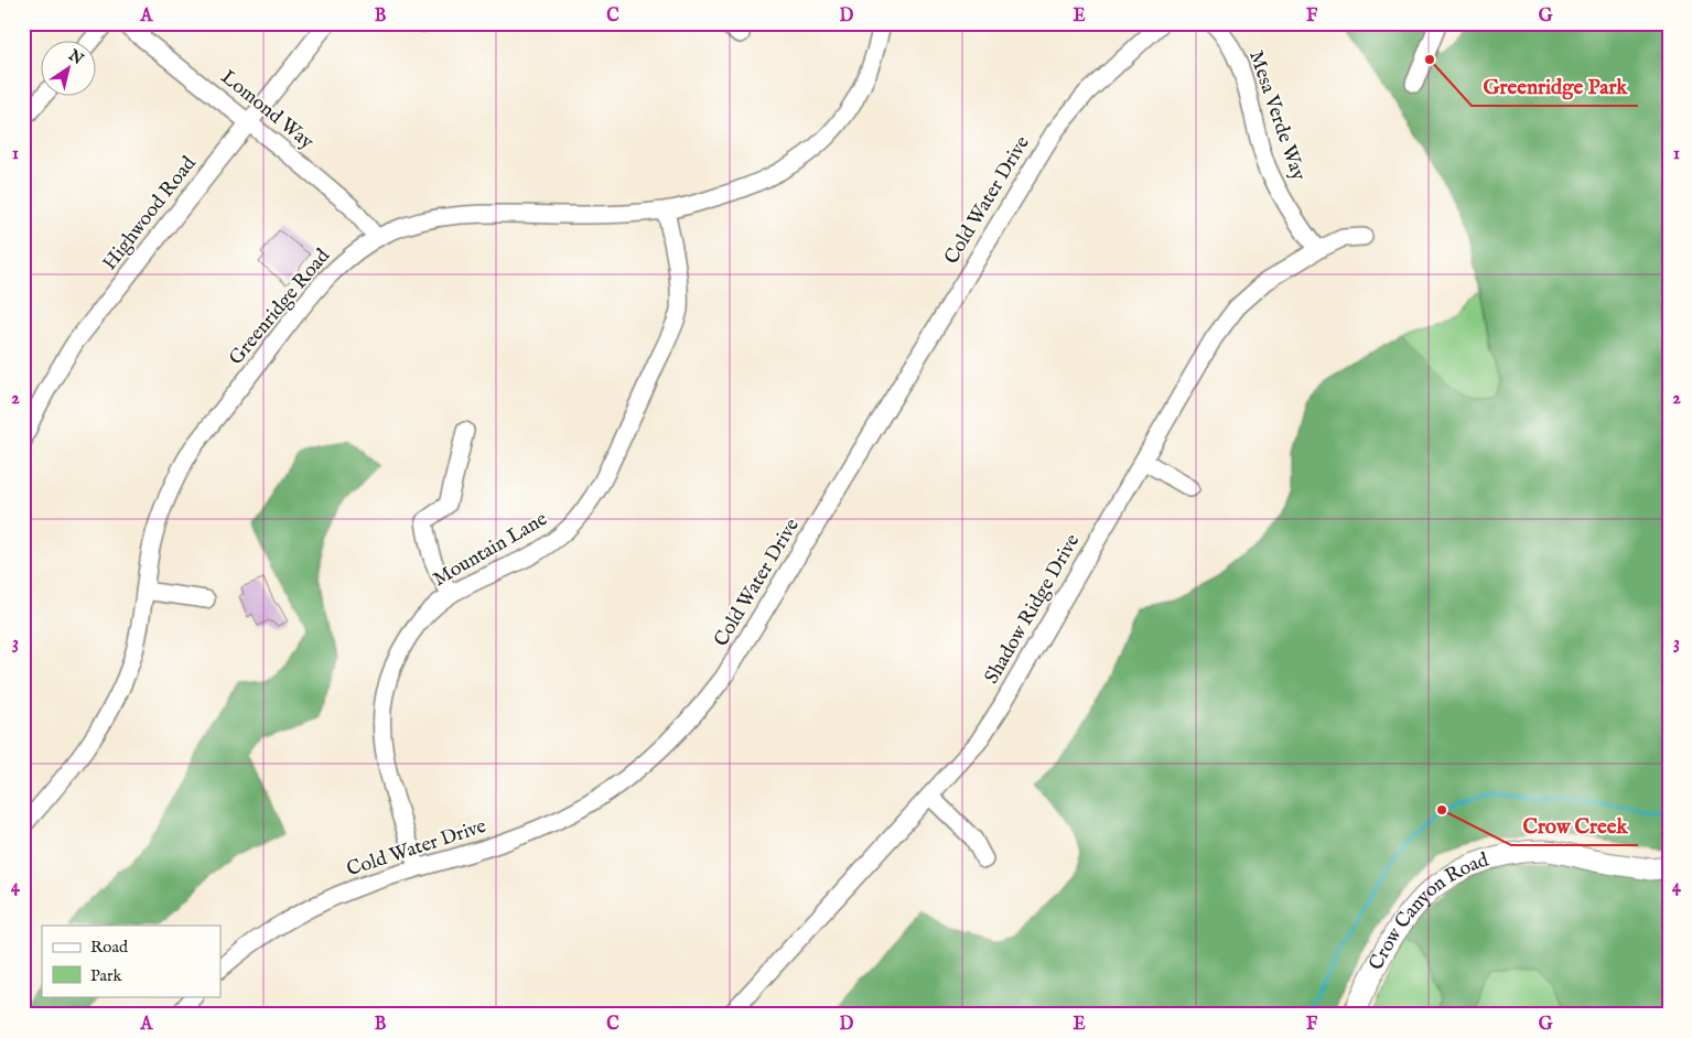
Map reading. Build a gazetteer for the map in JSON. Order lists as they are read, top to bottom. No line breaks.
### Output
{"streets":{"main road":["Crow Canyon Road"],"street":["Lomond Way","Mesa Verde Way","Cold Water Drive","Highwood Road","Greenridge Road","Mountain Lane","Shadow Ridge Drive"]},"crossings":[["Lomond Way","Highwood Road"],["Lomond Way","Greenridge Road"],["Mesa Verde Way","Shadow Ridge Drive"],["Cold Water Drive","Mountain Lane"],["Greenridge Road","Mountain Lane"]],"places":["Greenridge Park","Crow Creek"],"legend":["Road","Park"],"north":"top right","grid":{"columns":["A","B","C","D","E","F","G"],"rows":["1","2","3","4"]}}
